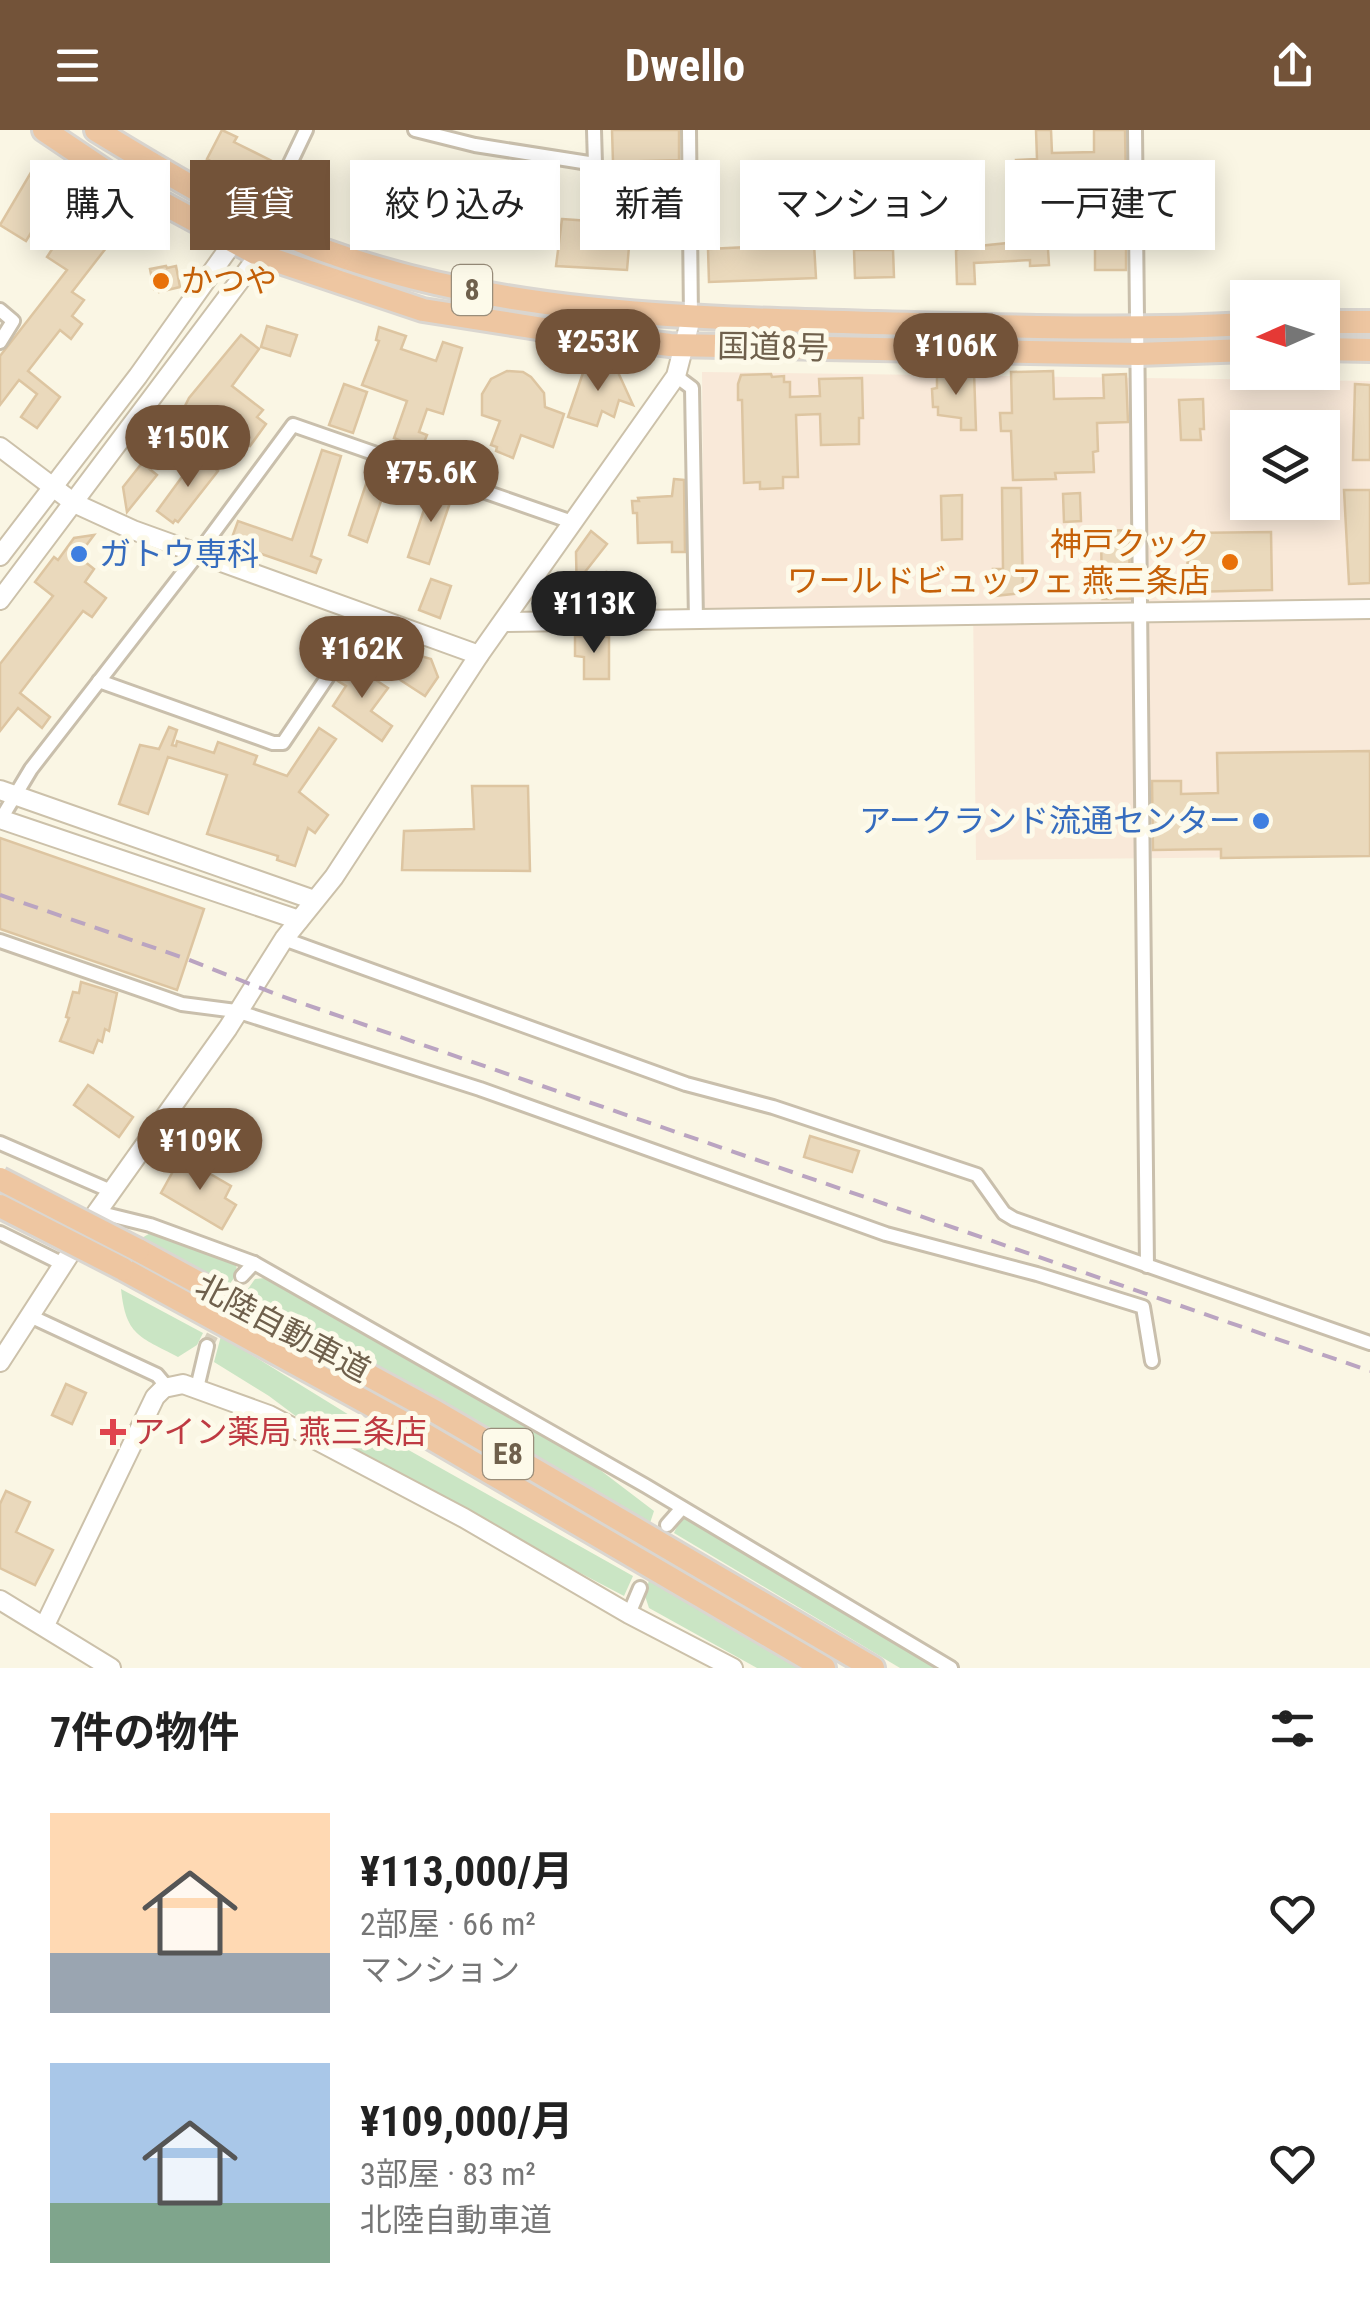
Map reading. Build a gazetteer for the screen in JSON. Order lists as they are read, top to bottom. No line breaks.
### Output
{"streets":{"highway":["8","国道8号","北陸自動車道","E8"]},"places":{"other":["かつや","ガトウ専科","神戸クック ワールドビュッフェ 燕三条店","アークランド流通センター"],"health":["アイン薬局 燕三条店"]},"north":"left","page":{"header":"Dwello","chip":["購入","賃貸","絞り込み","新着","マンション","一戸建て"],"price":["¥253K","¥106K","¥150K","¥75.6K","¥113K","¥162K","¥109K"],"heading":"7件の物件","list":[{"name":"¥113,000/月","note":"2部屋 · 66 m² · マンション"},{"name":"¥109,000/月","note":"3部屋 · 83 m² · 北陸自動車道"}]}}
